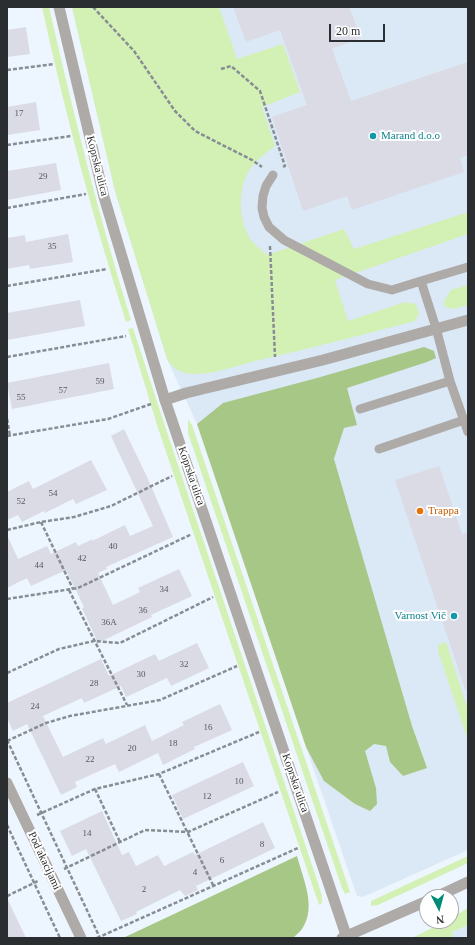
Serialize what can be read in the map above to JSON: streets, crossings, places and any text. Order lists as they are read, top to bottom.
{
  "streets": {
    "street": ["Koprska ulica", "Pod akacijami"]
  },
  "places": ["Marand d.o.o", "Trappa", "Varnost Vič"],
  "house_numbers": [
    "17",
    "29",
    "35",
    "59",
    "57",
    "55",
    "54",
    "52",
    "40",
    "42",
    "44",
    "34",
    "36",
    "36A",
    "32",
    "30",
    "28",
    "24",
    "16",
    "18",
    "20",
    "22",
    "10",
    "12",
    "14",
    "8",
    "6",
    "4",
    "2"
  ],
  "scale_bar": "20 m",
  "north": "bottom"
}
